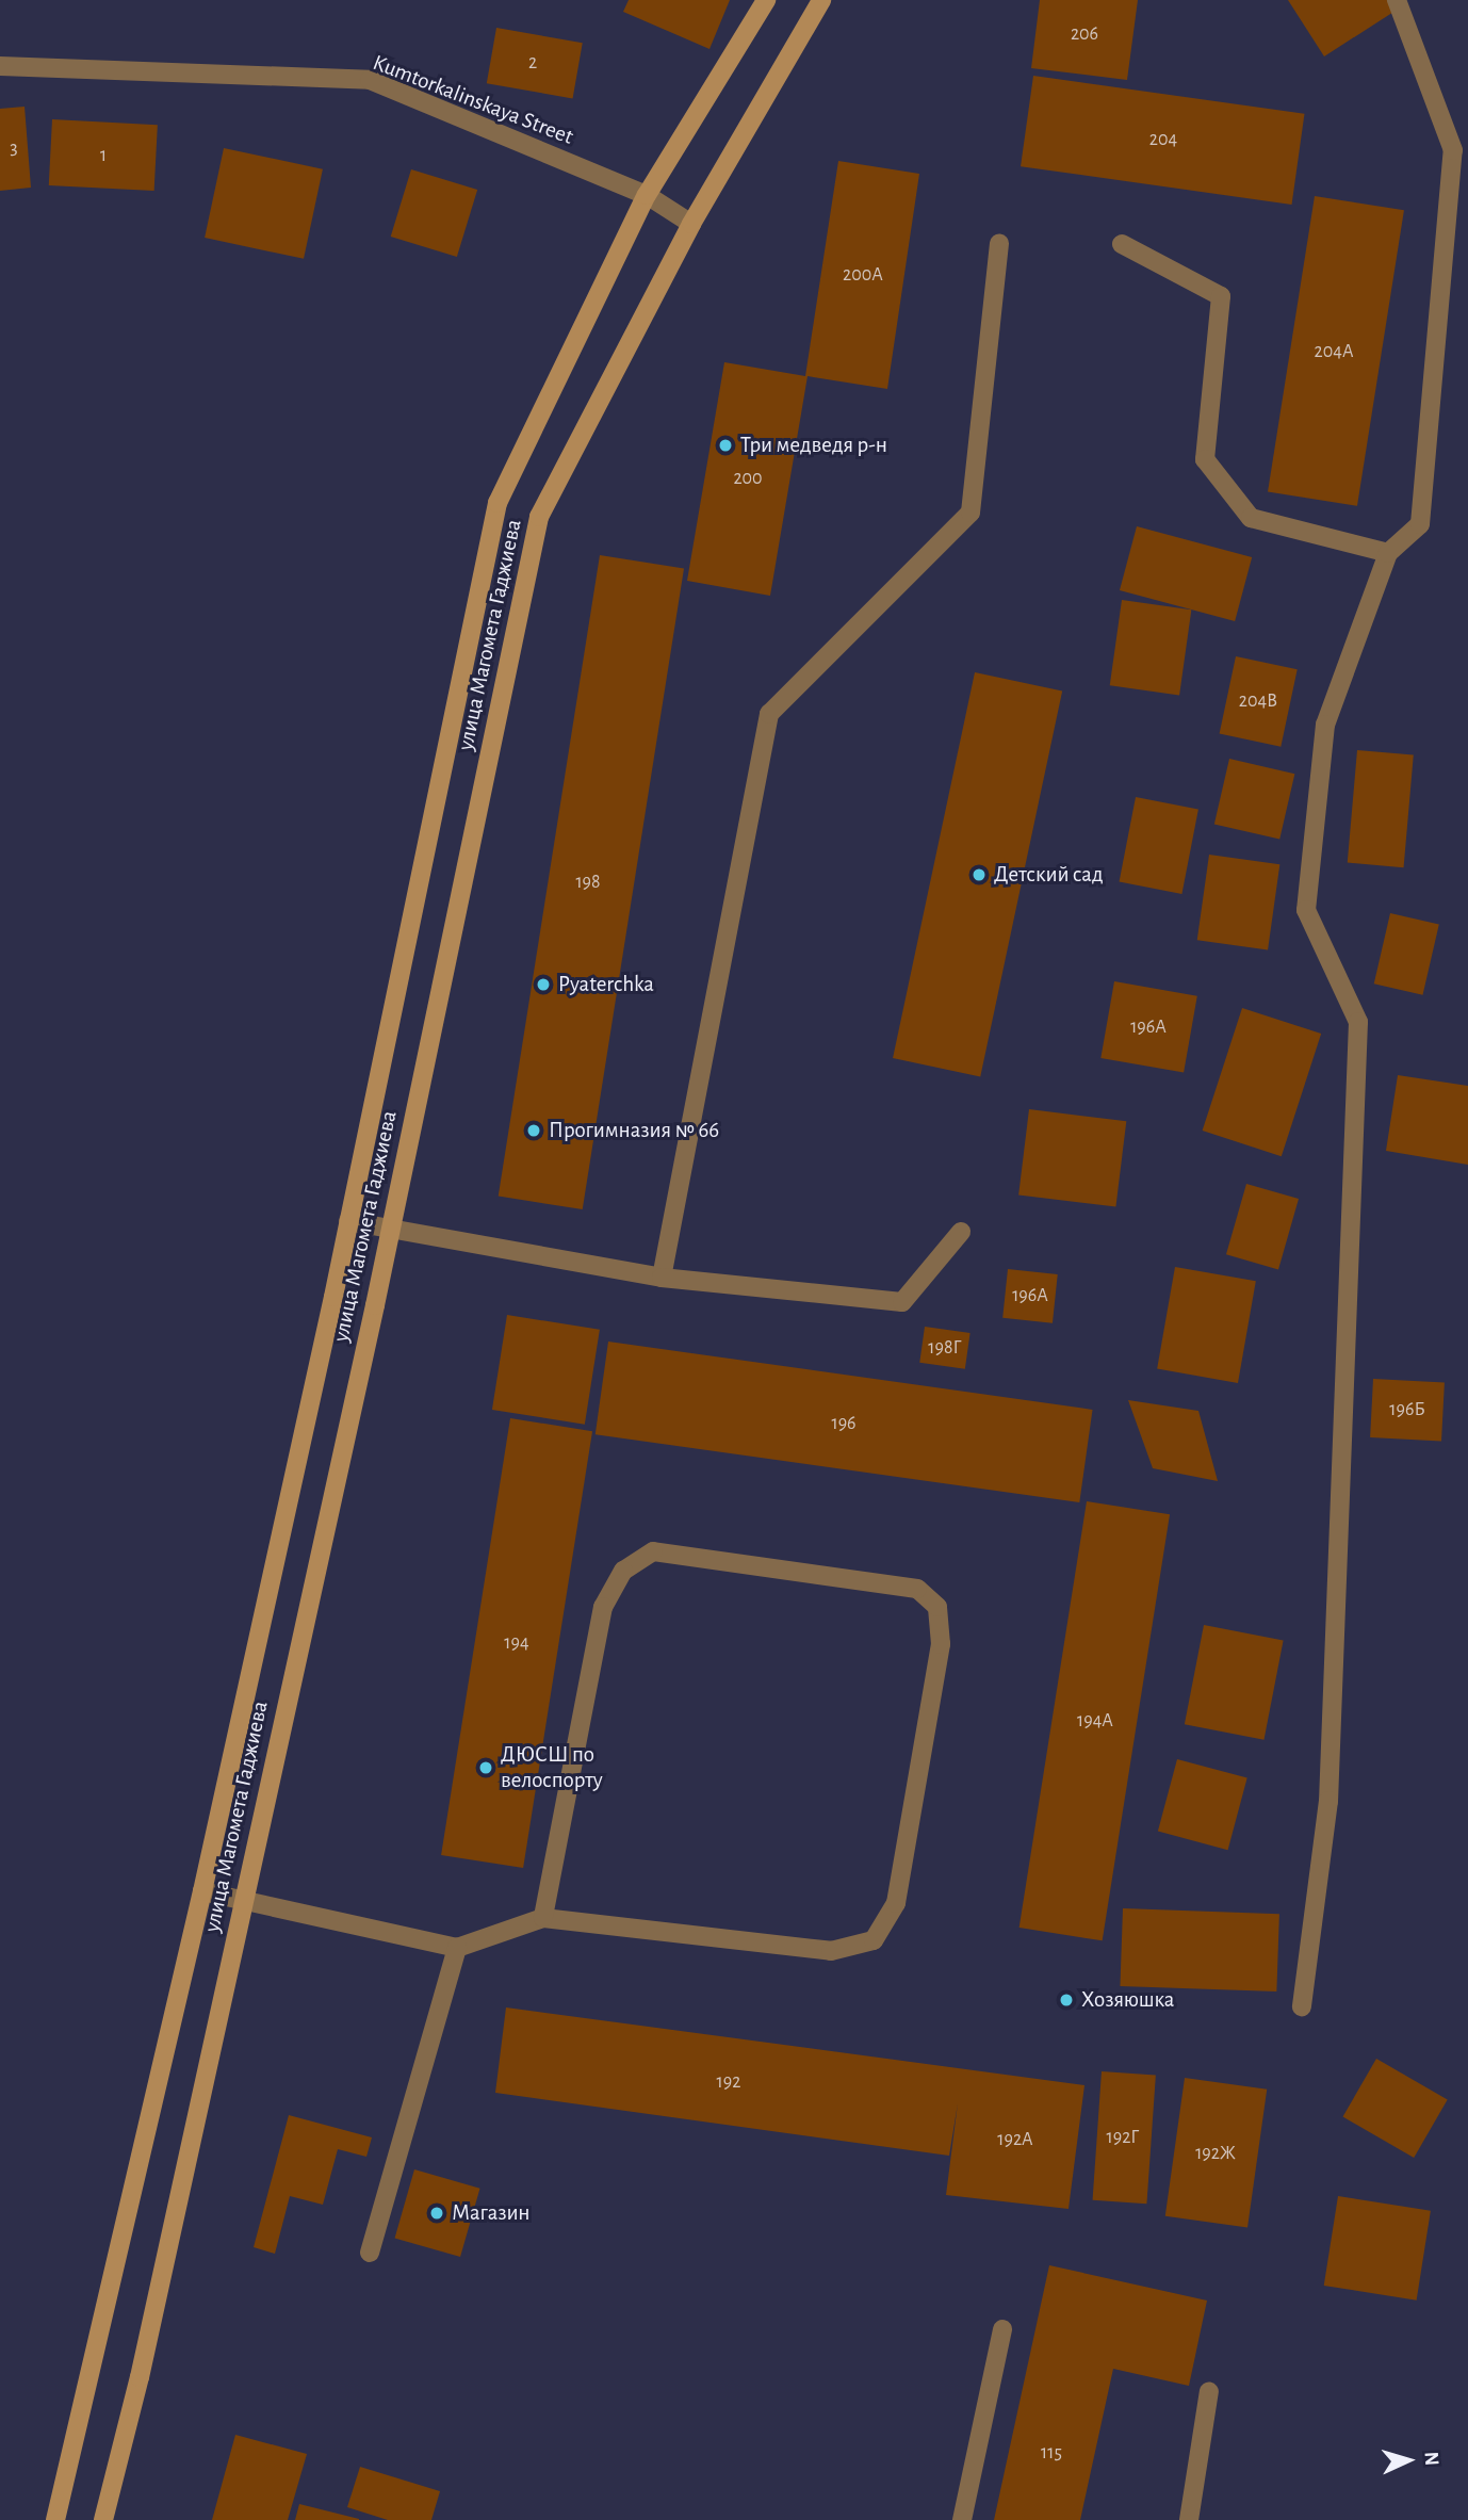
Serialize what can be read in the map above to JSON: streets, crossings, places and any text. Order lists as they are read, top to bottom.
{
  "streets": {
    "main road": ["улица Магомета Гаджиева"],
    "street": ["Kumtorkalinskaya Street"]
  },
  "crossings": [
    ["Kumtorkalinskaya Street", "улица Магомета Гаджиева"]
  ],
  "places": [
    "Три медведя р-н",
    "Детский сад",
    "Pyaterchka",
    "Прогимназия № 66",
    "ДЮСШ по велоспорту",
    "Хозяюшка",
    "Магазин"
  ],
  "house_numbers": [
    "206",
    "2",
    "204",
    "3",
    "1",
    "200А",
    "204А",
    "200",
    "204В",
    "198",
    "196А",
    "196А",
    "198Г",
    "196Б",
    "196",
    "194",
    "194А",
    "192",
    "192Г",
    "192А",
    "192Ж",
    "115"
  ],
  "north": "right"
}
